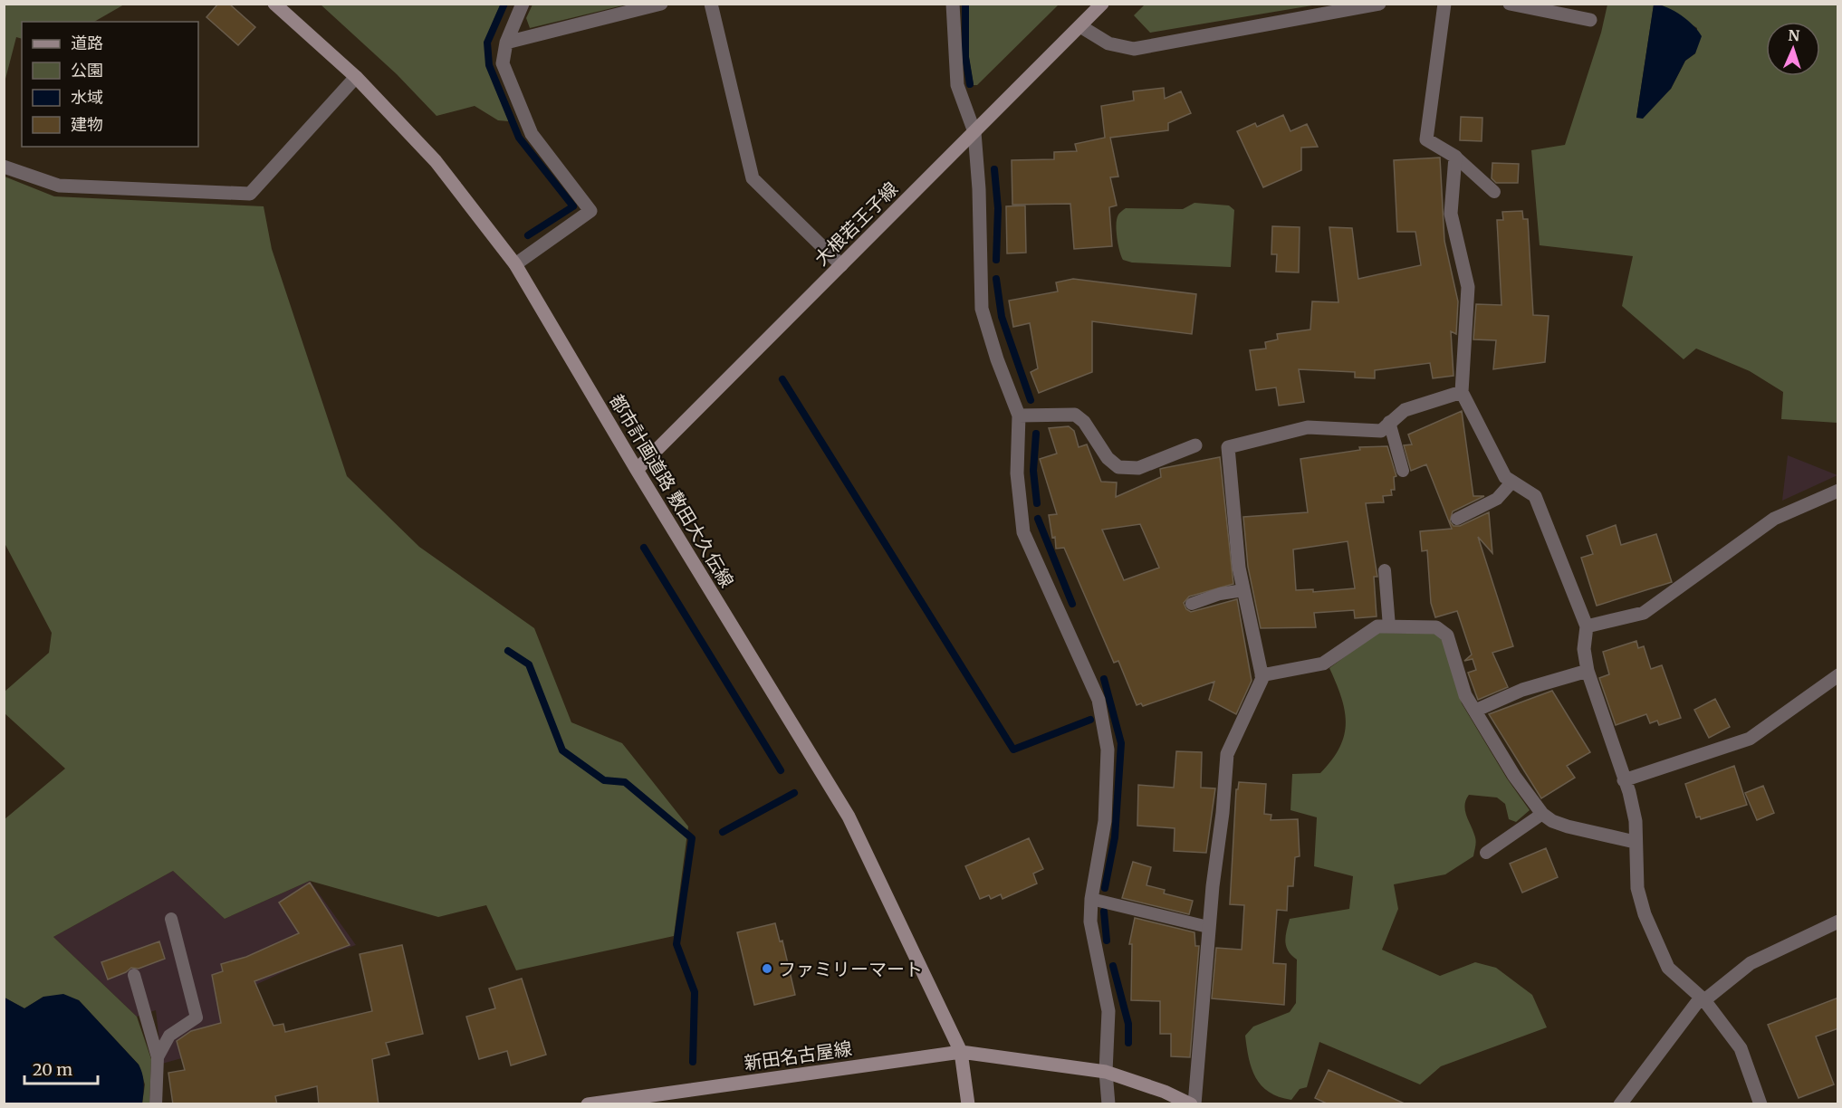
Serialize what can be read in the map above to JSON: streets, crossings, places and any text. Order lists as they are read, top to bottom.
{
  "streets": {
    "street": ["大根若王子線", "都市計画道路 敷田大久伝線", "新田名古屋線"]
  },
  "crossings": [
    ["大根若王子線", "都市計画道路 敷田大久伝線"],
    ["都市計画道路 敷田大久伝線", "新田名古屋線"]
  ],
  "places": ["ファミリーマート"],
  "legend": [
    "道路",
    "公園",
    "水域",
    "建物"
  ],
  "scale_bar": "20 m",
  "north": "top"
}
